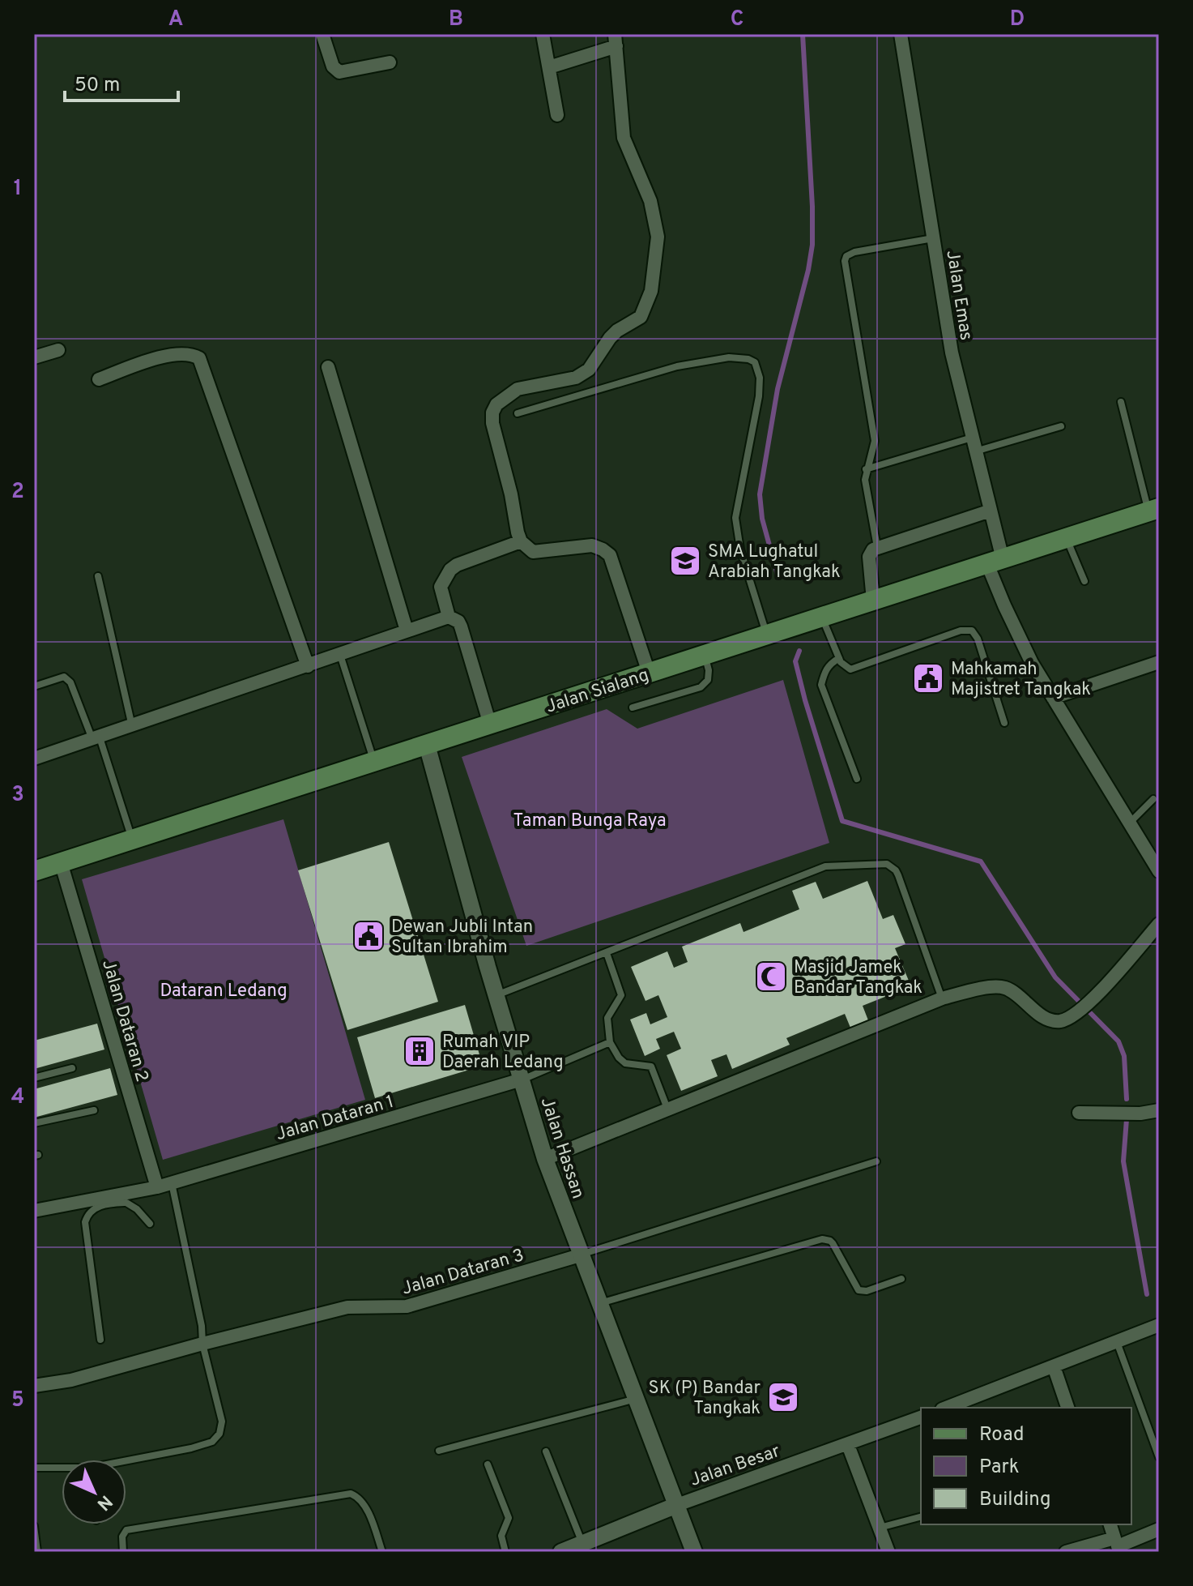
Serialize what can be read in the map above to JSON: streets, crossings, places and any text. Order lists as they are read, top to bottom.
{
  "streets": {
    "main road": ["Jalan Sialang"],
    "street": [
      "Jalan Emas",
      "Jalan Dataran 2",
      "Jalan Dataran 1",
      "Jalan Hassan",
      "Jalan Dataran 3",
      "Jalan Besar"
    ]
  },
  "crossings": [
    ["Jalan Emas", "Jalan Sialang"],
    ["Jalan Sialang", "Jalan Dataran 2"],
    ["Jalan Sialang", "Jalan Hassan"],
    ["Jalan Dataran 2", "Jalan Dataran 1"],
    ["Jalan Dataran 1", "Jalan Hassan"],
    ["Jalan Hassan", "Jalan Dataran 3"],
    ["Jalan Hassan", "Jalan Besar"]
  ],
  "parks": ["Taman Bunga Raya", "Dataran Ledang"],
  "places": {
    "school or university": ["SMA Lughatul Arabiah Tangkak", "SK (P) Bandar Tangkak"],
    "public building": ["Mahkamah Majistret Tangkak", "Dewan Jubli Intan Sultan Ibrahim"],
    "mosque": ["Masjid Jamek Bandar Tangkak"],
    "building": ["Rumah VIP Daerah Ledang"]
  },
  "legend": ["Road", "Park", "Building"],
  "scale_bar": "50 m",
  "north": "bottom right",
  "grid": {
    "columns": [
      "A",
      "B",
      "C",
      "D"
    ],
    "rows": [
      "1",
      "2",
      "3",
      "4",
      "5"
    ]
  }
}
